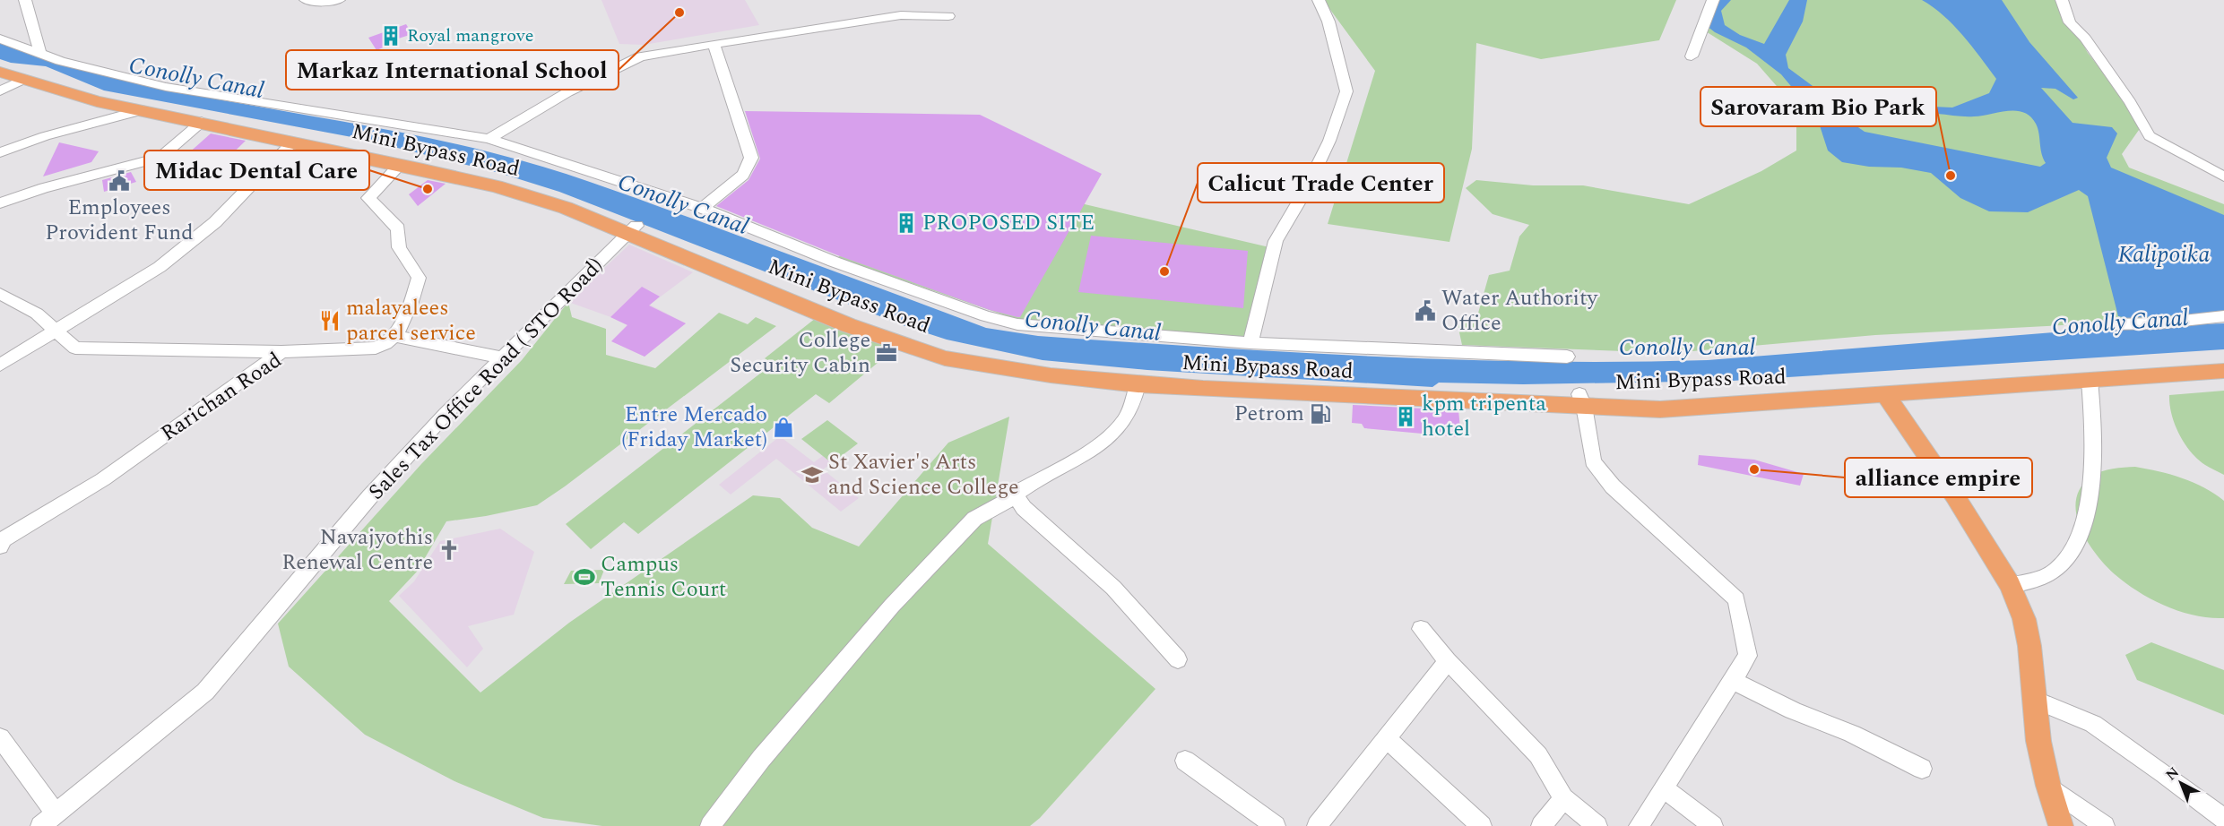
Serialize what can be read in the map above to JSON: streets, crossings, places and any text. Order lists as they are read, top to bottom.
{
  "streets": {
    "main road": ["Mini Bypass Road"],
    "street": ["Sales Tax Office Road ( STO Road)", "Rarichan Road"]
  },
  "crossings": [
    ["Mini Bypass Road", "Sales Tax Office Road ( STO Road)"]
  ],
  "water": ["Conolly Canal", "Kalipoika"],
  "places": {
    "other": [
      "Markaz International School",
      "Sarovaram Bio Park",
      "Midac Dental Care",
      "Calicut Trade Center",
      "alliance empire"
    ],
    "building": ["Royal mangrove", "PROPOSED SITE", "kpm tripenta hotel"],
    "public building": ["Employees Provident Fund", "Water Authority Office"],
    "restaurant": ["malayalees parcel service"],
    "office": ["College Security Cabin"],
    "fuel station": ["Petrom"],
    "shop": ["Entre Mercado (Friday Market)"],
    "school or university": ["St Xavier's Arts and Science College"],
    "church": ["Navajyothis Renewal Centre"],
    "sports": ["Campus Tennis Court"]
  },
  "north": "top left"
}
